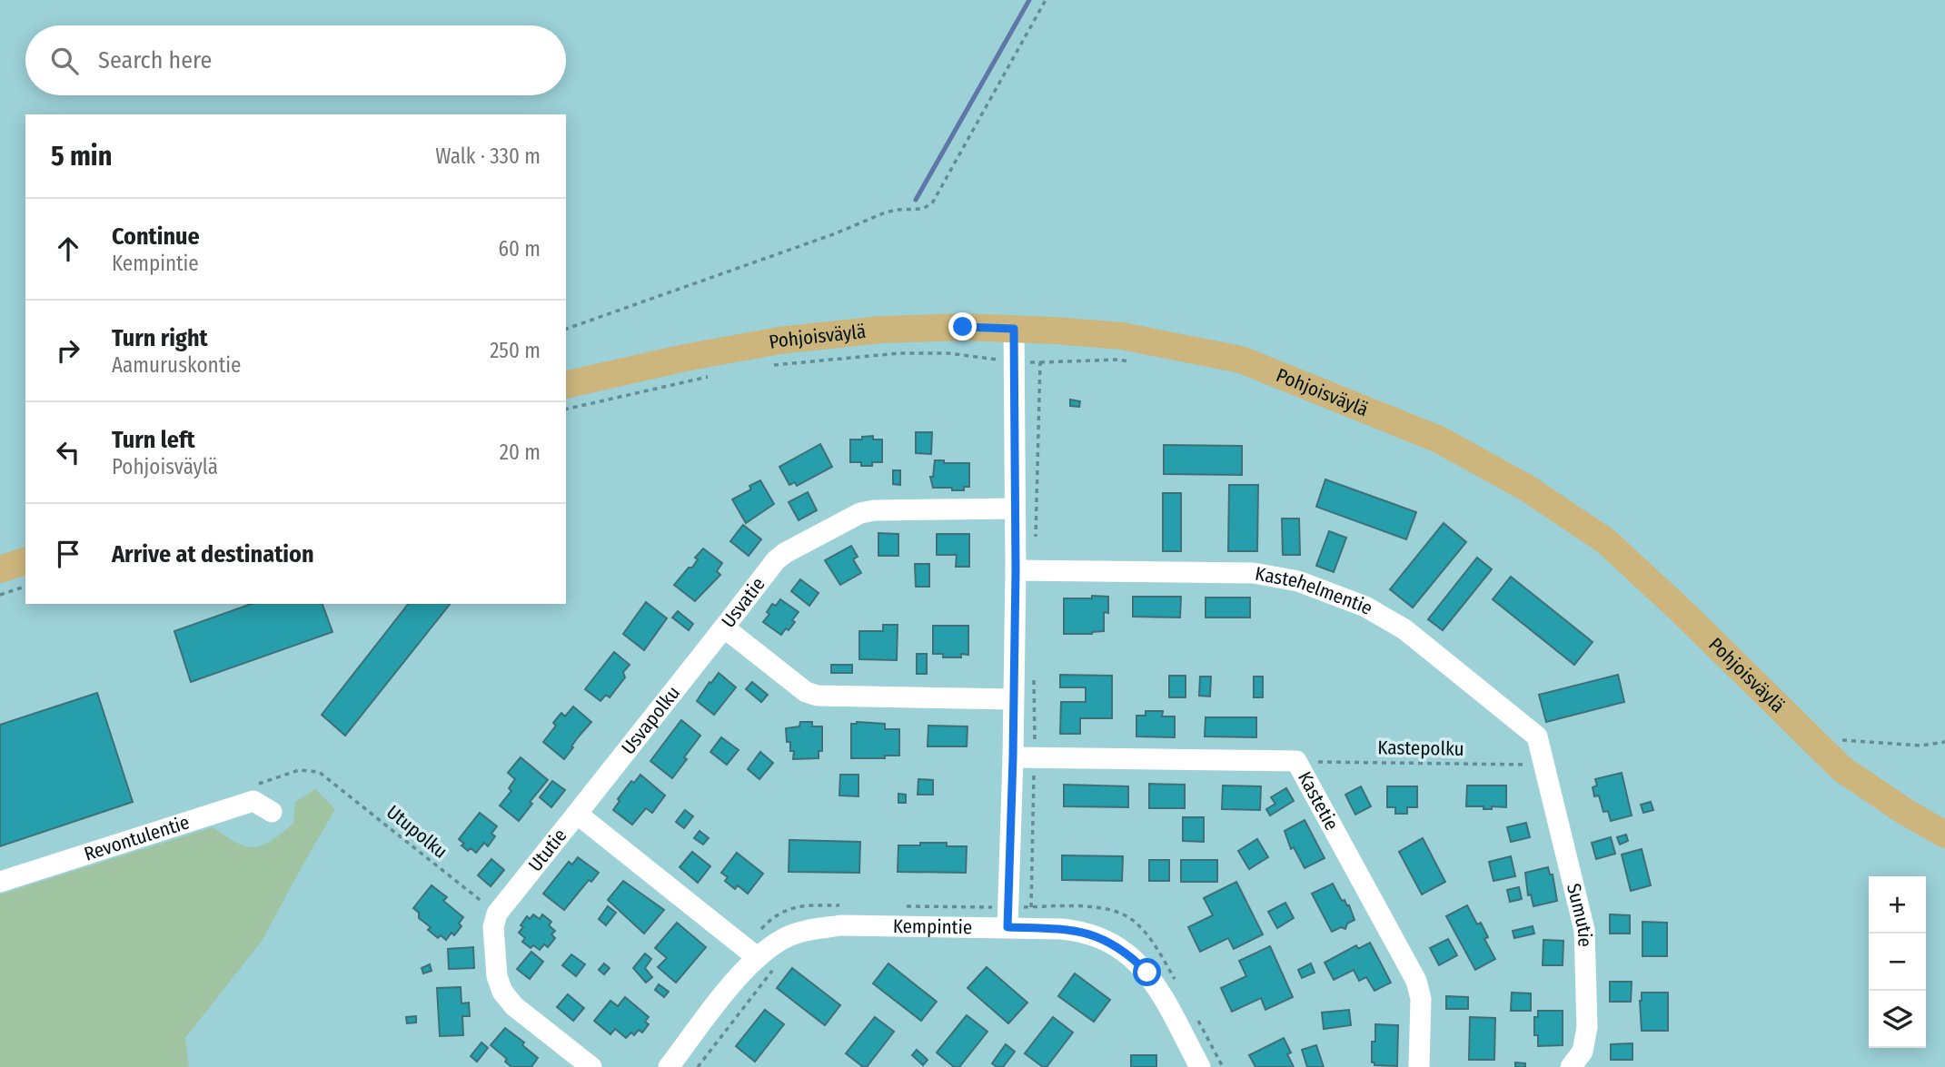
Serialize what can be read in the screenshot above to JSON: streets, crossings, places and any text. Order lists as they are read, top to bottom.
{
  "streets": {
    "main road": ["Pohjoisväylä"],
    "street": [
      "Kastehelmentie",
      "Usvatie",
      "Usvapolku",
      "Kastetie",
      "Revontulentie",
      "Ututie",
      "Sumutie",
      "Kempintie"
    ],
    "path": ["Kastepolku", "Utupolku"]
  },
  "crossings": [
    ["Kastehelmentie", "Kastepolku"],
    ["Kastehelmentie", "Sumutie"],
    ["Usvatie", "Usvapolku"],
    ["Usvapolku", "Ututie"],
    ["Kastepolku", "Kastetie"],
    ["Kastepolku", "Sumutie"],
    ["Utupolku", "Ututie"],
    ["Ututie", "Kempintie"]
  ],
  "page": {
    "search": "Search here",
    "heading": ["5 min", "Walk · 330 m"],
    "list": [
      ["Continue", "Kempintie", "60 m"],
      ["Turn right", "Aamuruskontie", "250 m"],
      ["Turn left", "Pohjoisväylä", "20 m"],
      "Arrive at destination"
    ],
    "map_buttons": ["+", "−"]
  }
}
